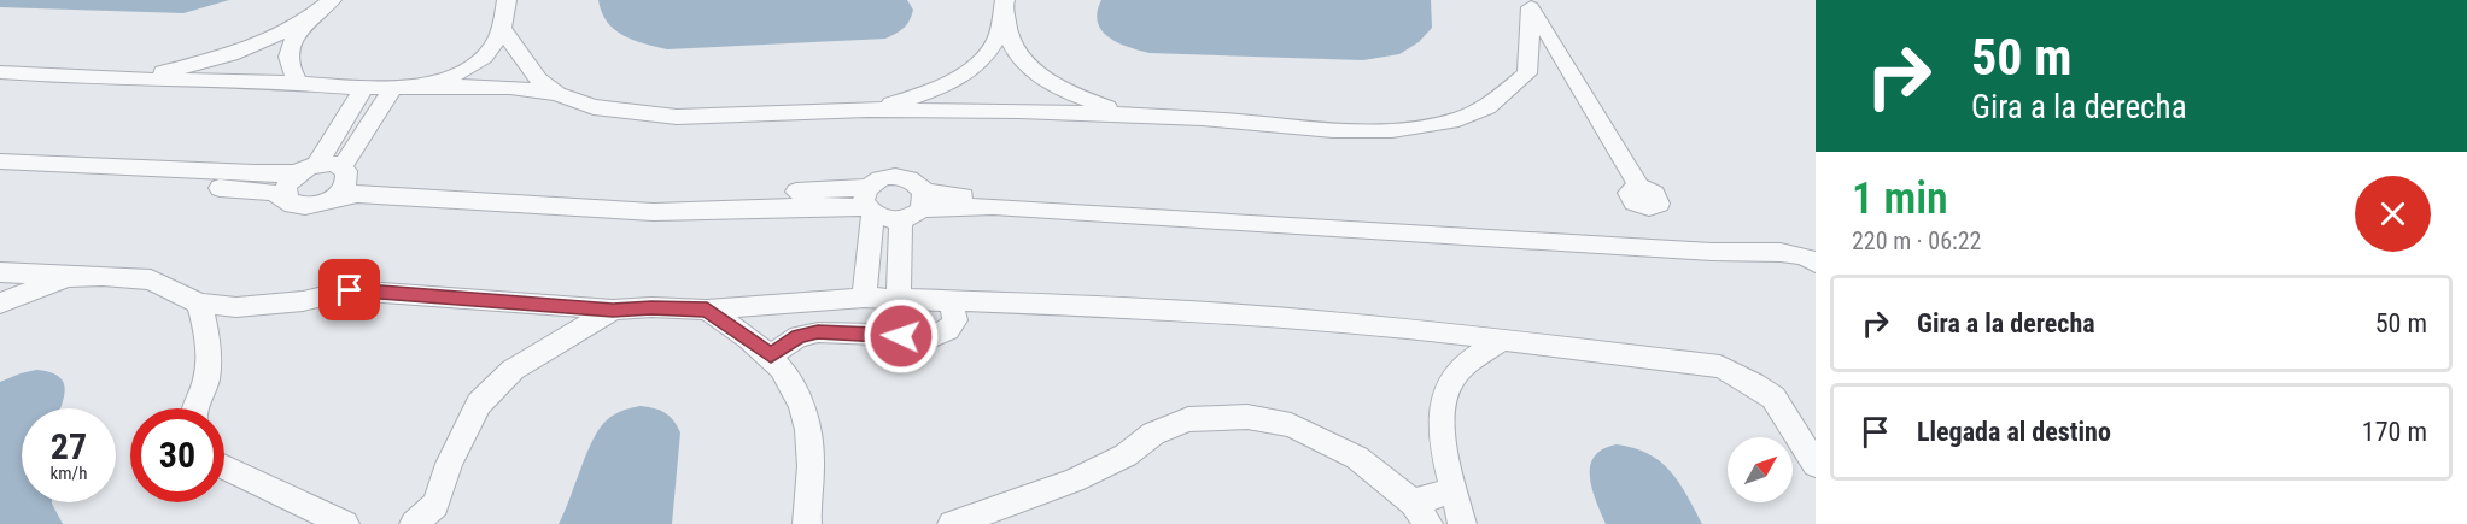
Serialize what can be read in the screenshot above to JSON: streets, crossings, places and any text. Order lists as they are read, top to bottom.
{
  "north": "top right",
  "page": {
    "turn": ["50 m", "Gira a la derecha"],
    "heading": ["1 min", "220 m · 06:22"],
    "list": [
      {
        "name": "Gira a la derecha",
        "value": "50 m"
      },
      {
        "name": "Llegada al destino",
        "value": "170 m"
      }
    ],
    "speed": "27 km/h",
    "limit": "30"
  }
}
